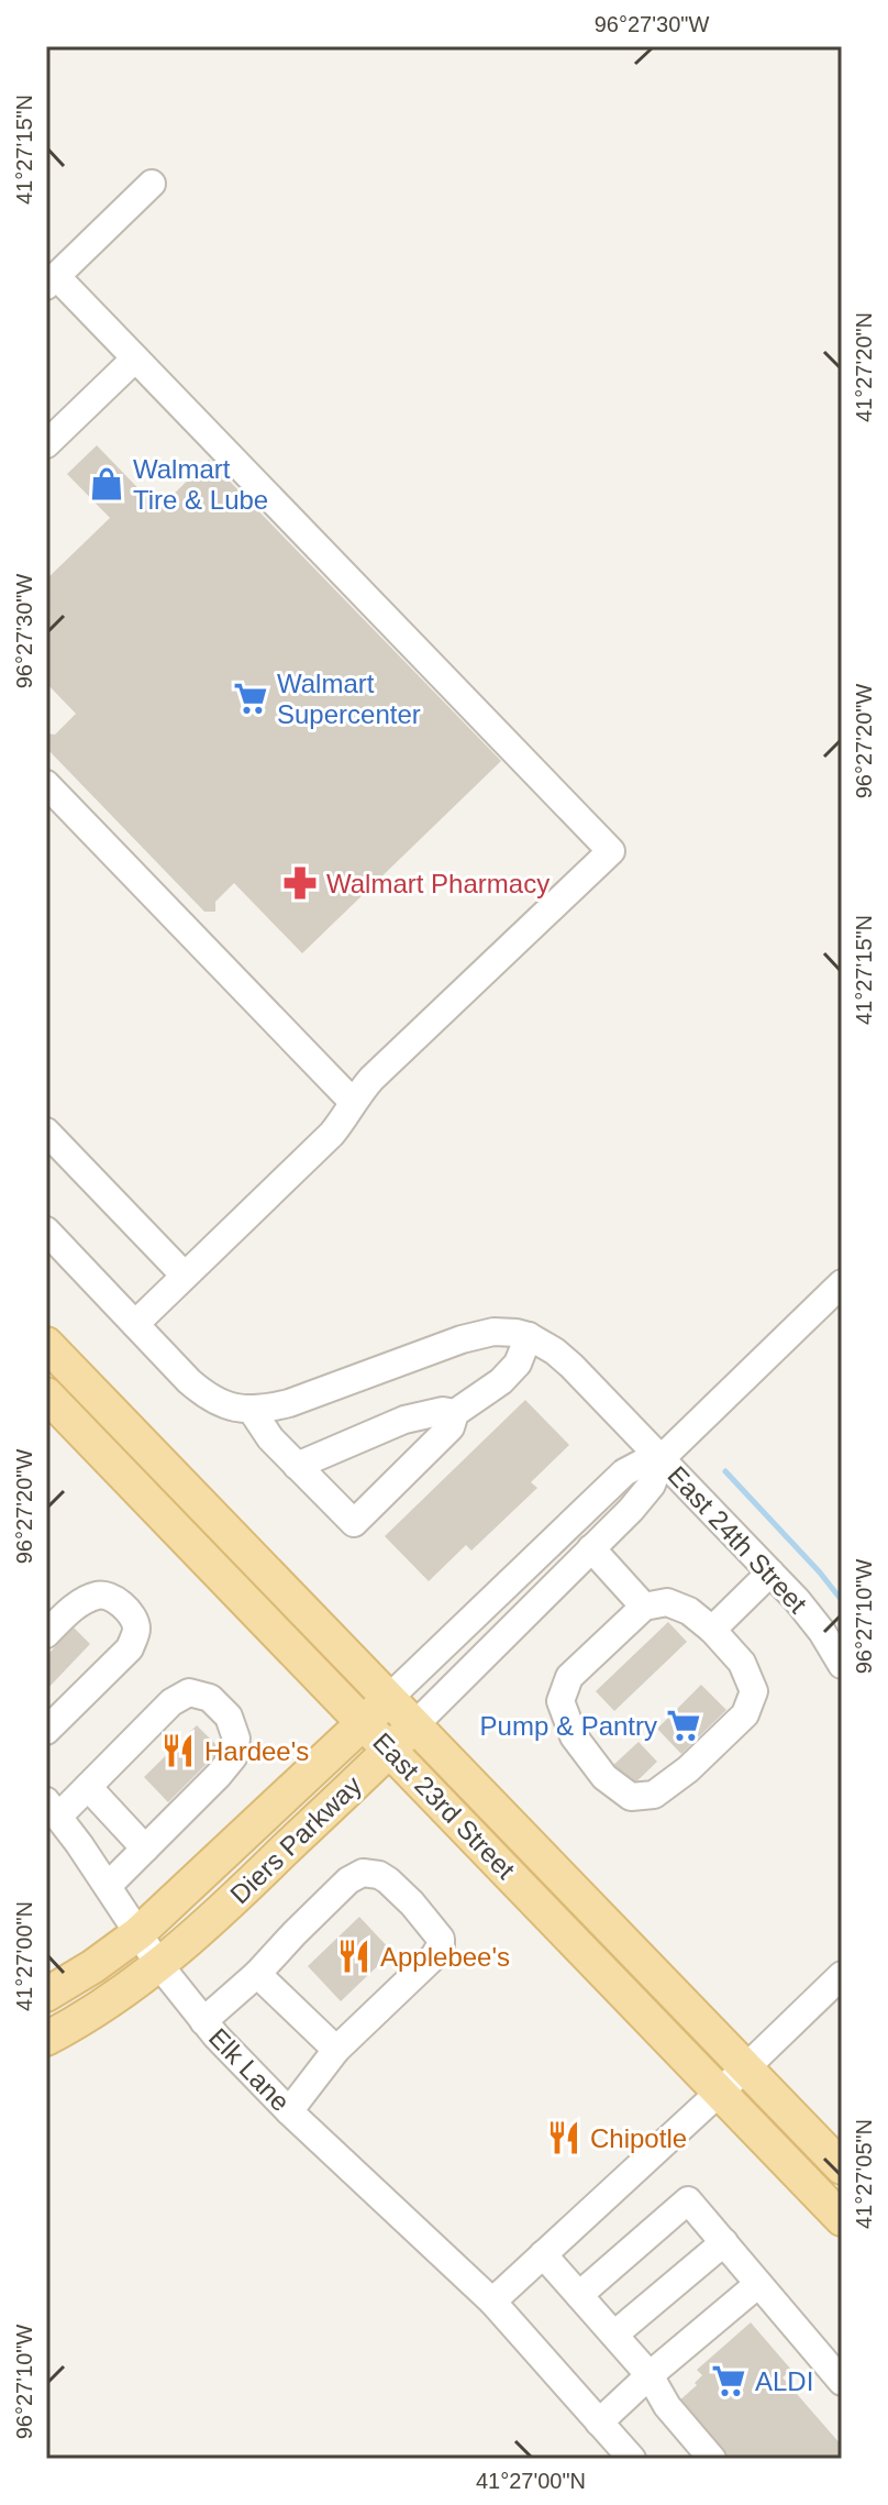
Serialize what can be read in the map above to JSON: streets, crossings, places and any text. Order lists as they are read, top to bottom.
{
  "streets": {
    "main road": ["East 23rd Street", "Diers Parkway"],
    "street": ["East 24th Street", "Elk Lane"]
  },
  "crossings": [
    ["East 24th Street", "Diers Parkway"],
    ["East 23rd Street", "Diers Parkway"],
    ["Diers Parkway", "Elk Lane"]
  ],
  "places": {
    "shop": ["Walmart Tire & Lube"],
    "supermarket": ["Walmart Supercenter", "Pump & Pantry", "ALDI"],
    "pharmacy": ["Walmart Pharmacy"],
    "restaurant": ["Hardee's", "Applebee's", "Chipotle"]
  },
  "coordinates": [
    "96°27'30\"W",
    "41°27'15\"N",
    "41°27'20\"N",
    "96°27'20\"W",
    "96°27'10\"W",
    "41°27'00\"N",
    "41°27'05\"N"
  ]
}
